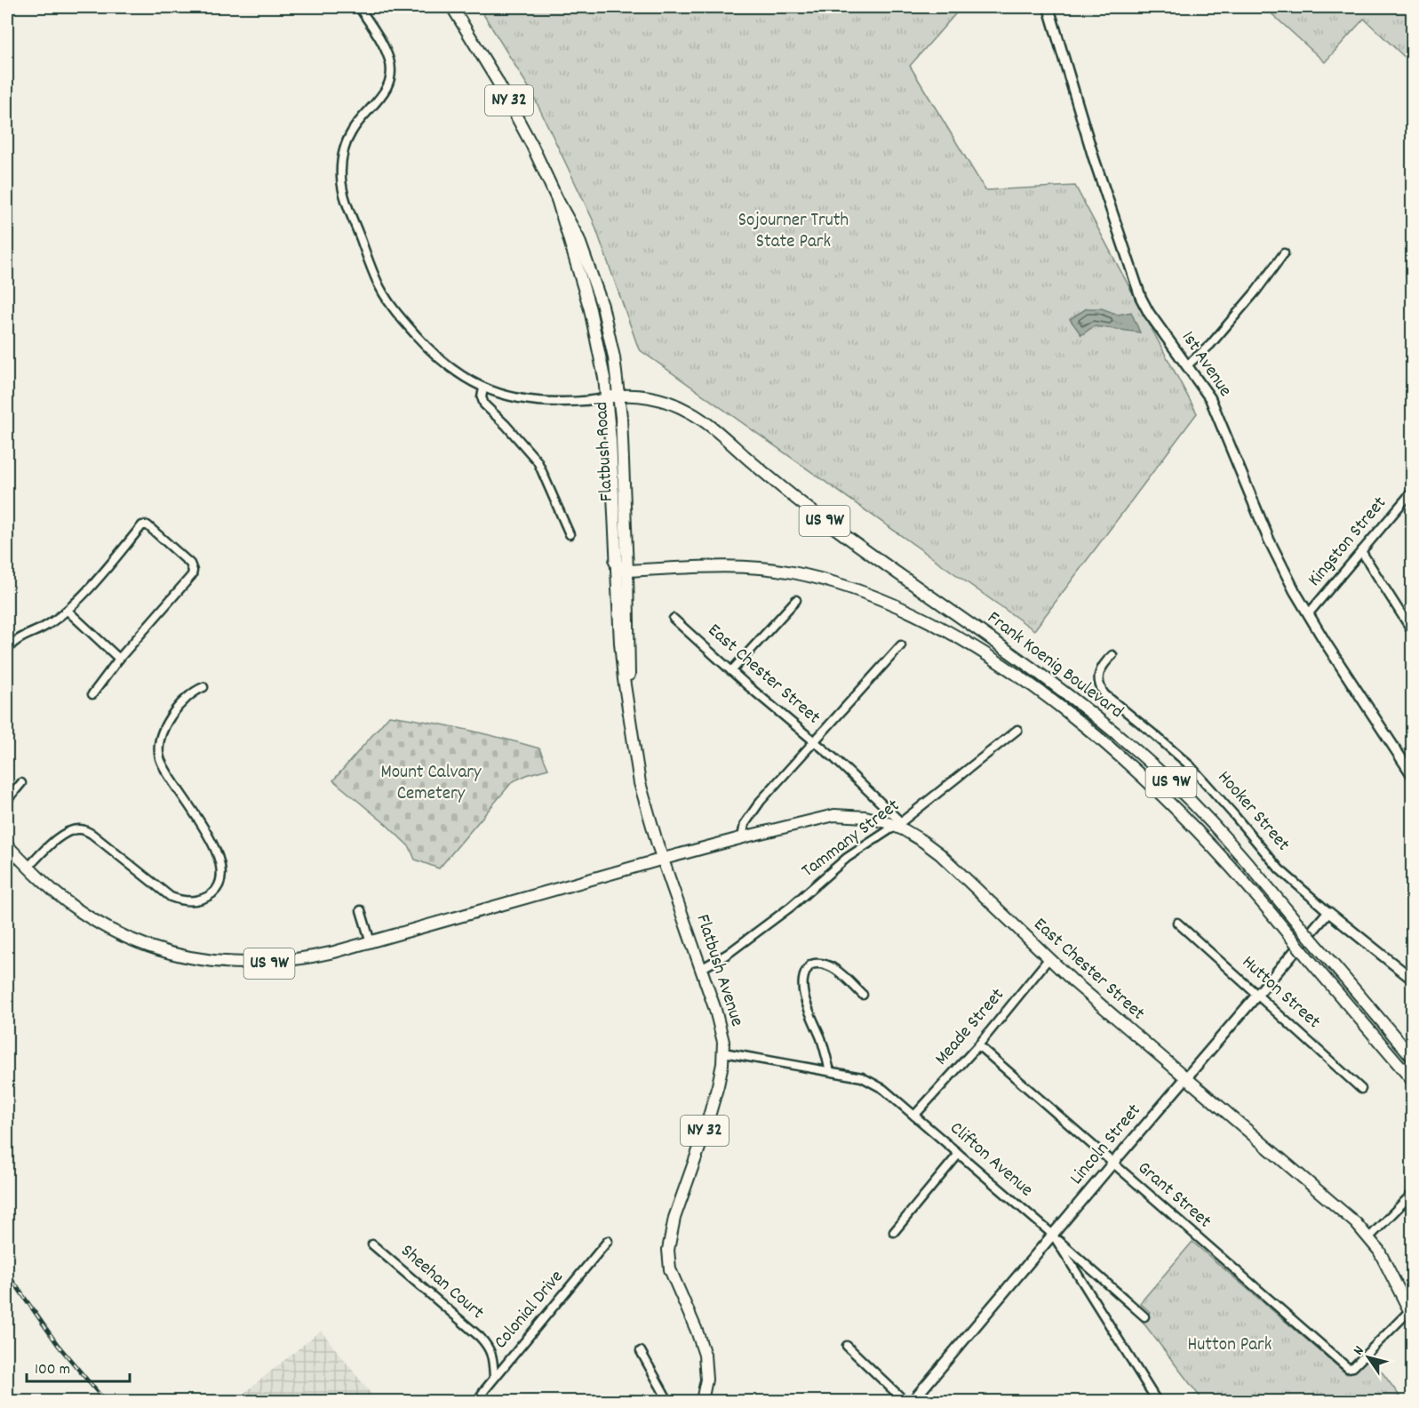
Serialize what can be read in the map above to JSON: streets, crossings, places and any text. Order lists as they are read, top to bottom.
{
  "streets": {
    "main road": [
      "NY 32",
      "Flatbush Road",
      "US 9W",
      "Frank Koenig Boulevard",
      "East Chester Street",
      "Flatbush Avenue"
    ],
    "street": [
      "1st Avenue",
      "Kingston Street",
      "Hooker Street",
      "Tammany Street",
      "Hutton Street",
      "Meade Street",
      "Lincoln Street",
      "Clifton Avenue",
      "Grant Street",
      "Sheehan Court",
      "Colonial Drive"
    ]
  },
  "crossings": [
    ["1st Avenue", "Kingston Street"],
    ["Flatbush Road", "Frank Koenig Boulevard"],
    ["Flatbush Road", "Flatbush Avenue"],
    ["US 9W", "East Chester Street"],
    ["US 9W", "Flatbush Avenue"],
    ["East Chester Street", "Tammany Street"],
    ["East Chester Street", "Flatbush Avenue"],
    ["East Chester Street", "Meade Street"],
    ["East Chester Street", "Lincoln Street"],
    ["East Chester Street", "Grant Street"],
    ["Hooker Street", "Lincoln Street"],
    ["Tammany Street", "Flatbush Avenue"],
    ["Flatbush Avenue", "Clifton Avenue"],
    ["Hutton Street", "Lincoln Street"],
    ["Meade Street", "Clifton Avenue"],
    ["Meade Street", "Grant Street"],
    ["Lincoln Street", "Clifton Avenue"],
    ["Lincoln Street", "Grant Street"],
    ["Sheehan Court", "Colonial Drive"]
  ],
  "parks": ["Sojourner Truth State Park", "Mount Calvary Cemetery", "Hutton Park"],
  "scale_bar": "100 m",
  "north": "top left"
}
